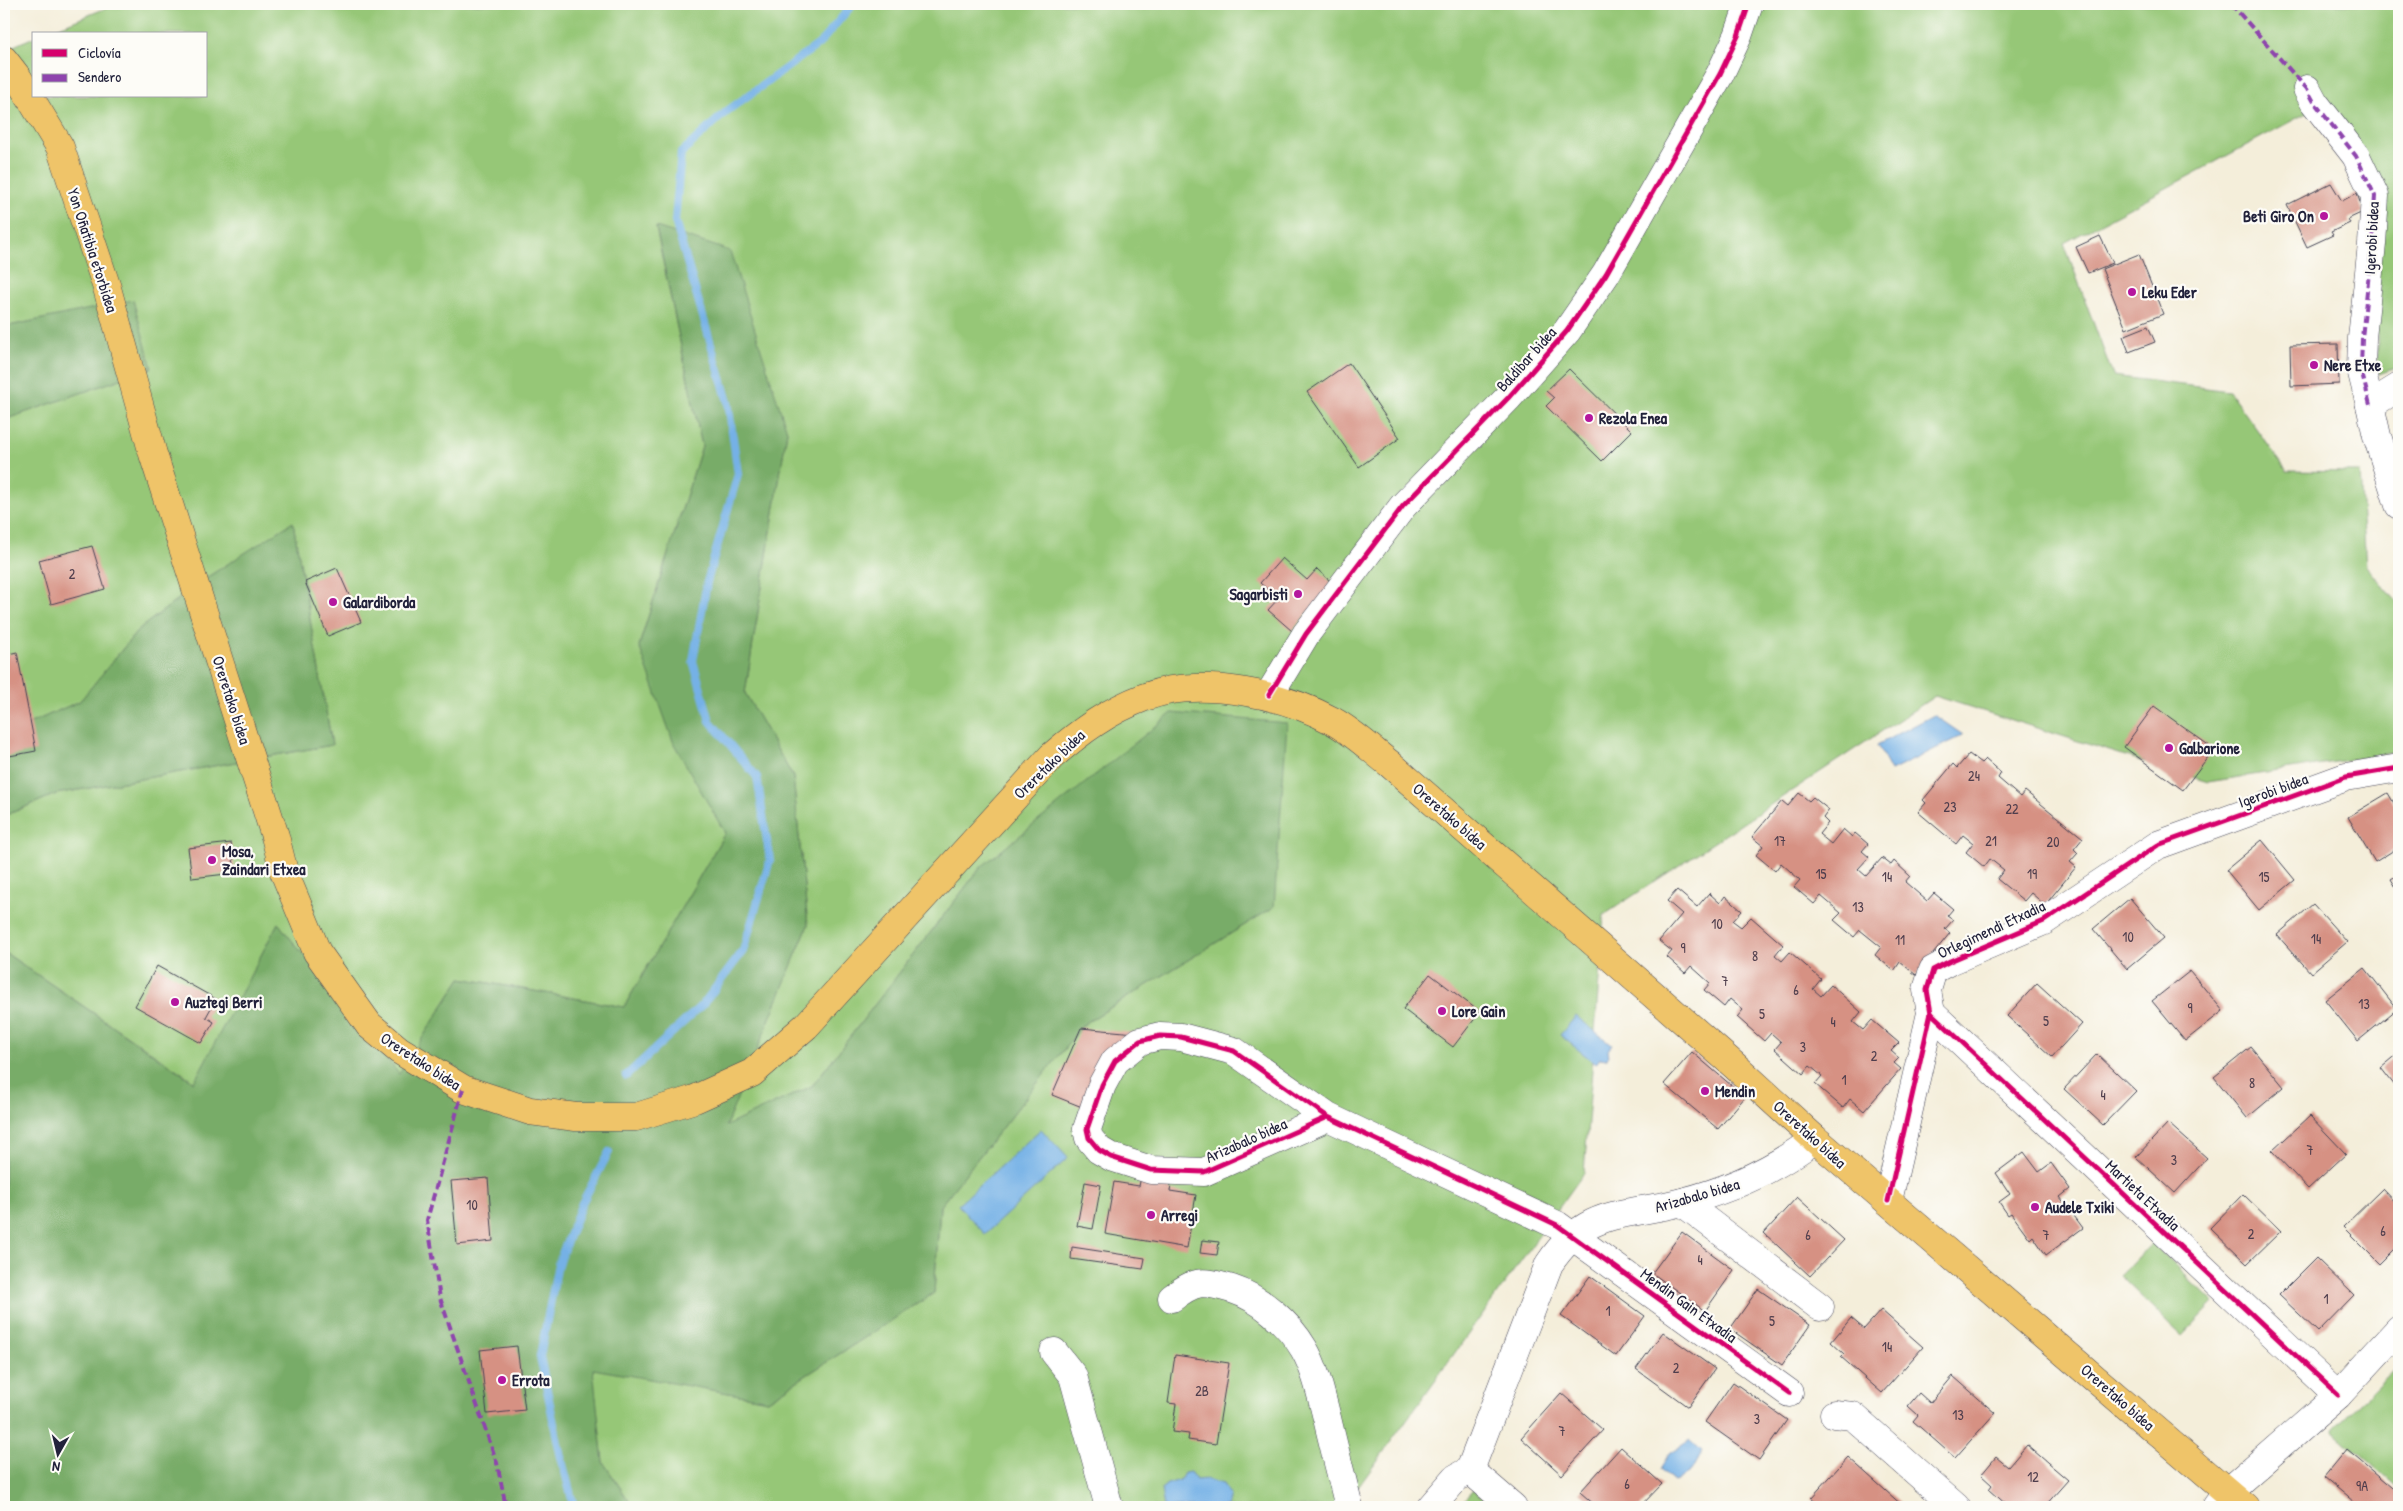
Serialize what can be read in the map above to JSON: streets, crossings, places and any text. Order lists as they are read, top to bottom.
{
  "streets": {
    "main road": ["Yon Oñatibia etorbidea", "Oreretako bidea"],
    "street": [
      "Igerobi bidea",
      "Baldibar bidea",
      "Orlegimendi Etxadia",
      "Arizabalo bidea",
      "Martieta Etxadia",
      "Mendin Gain Etxadia"
    ]
  },
  "crossings": [
    ["Igerobi bidea", "Orlegimendi Etxadia"],
    ["Yon Oñatibia etorbidea", "Oreretako bidea"],
    ["Baldibar bidea", "Oreretako bidea"],
    ["Oreretako bidea", "Orlegimendi Etxadia"],
    ["Oreretako bidea", "Arizabalo bidea"],
    ["Orlegimendi Etxadia", "Martieta Etxadia"],
    ["Arizabalo bidea", "Mendin Gain Etxadia"]
  ],
  "places": [
    "Beti Giro On",
    "Leku Eder",
    "Nere Etxe",
    "Rezola Enea",
    "Sagarbisti",
    "Galardiborda",
    "Galbarione",
    "Mosa, Zaindari Etxea",
    "Auztegi Berri",
    "Lore Gain",
    "Mendin",
    "Audele Txiki",
    "Arregi",
    "Errota"
  ],
  "house_numbers": [
    "2",
    "24",
    "23",
    "22",
    "17",
    "21",
    "20",
    "15",
    "19",
    "14",
    "15",
    "13",
    "10",
    "10",
    "14",
    "11",
    "9",
    "8",
    "7",
    "6",
    "13",
    "9",
    "5",
    "5",
    "4",
    "3",
    "2",
    "1",
    "8",
    "4",
    "7",
    "3",
    "10",
    "6",
    "2",
    "6",
    "7",
    "4",
    "1",
    "1",
    "5",
    "14",
    "2",
    "2B",
    "13",
    "3",
    "7",
    "12",
    "6",
    "9A"
  ],
  "legend": ["Ciclovía", "Sendero"],
  "north": "bottom"
}
